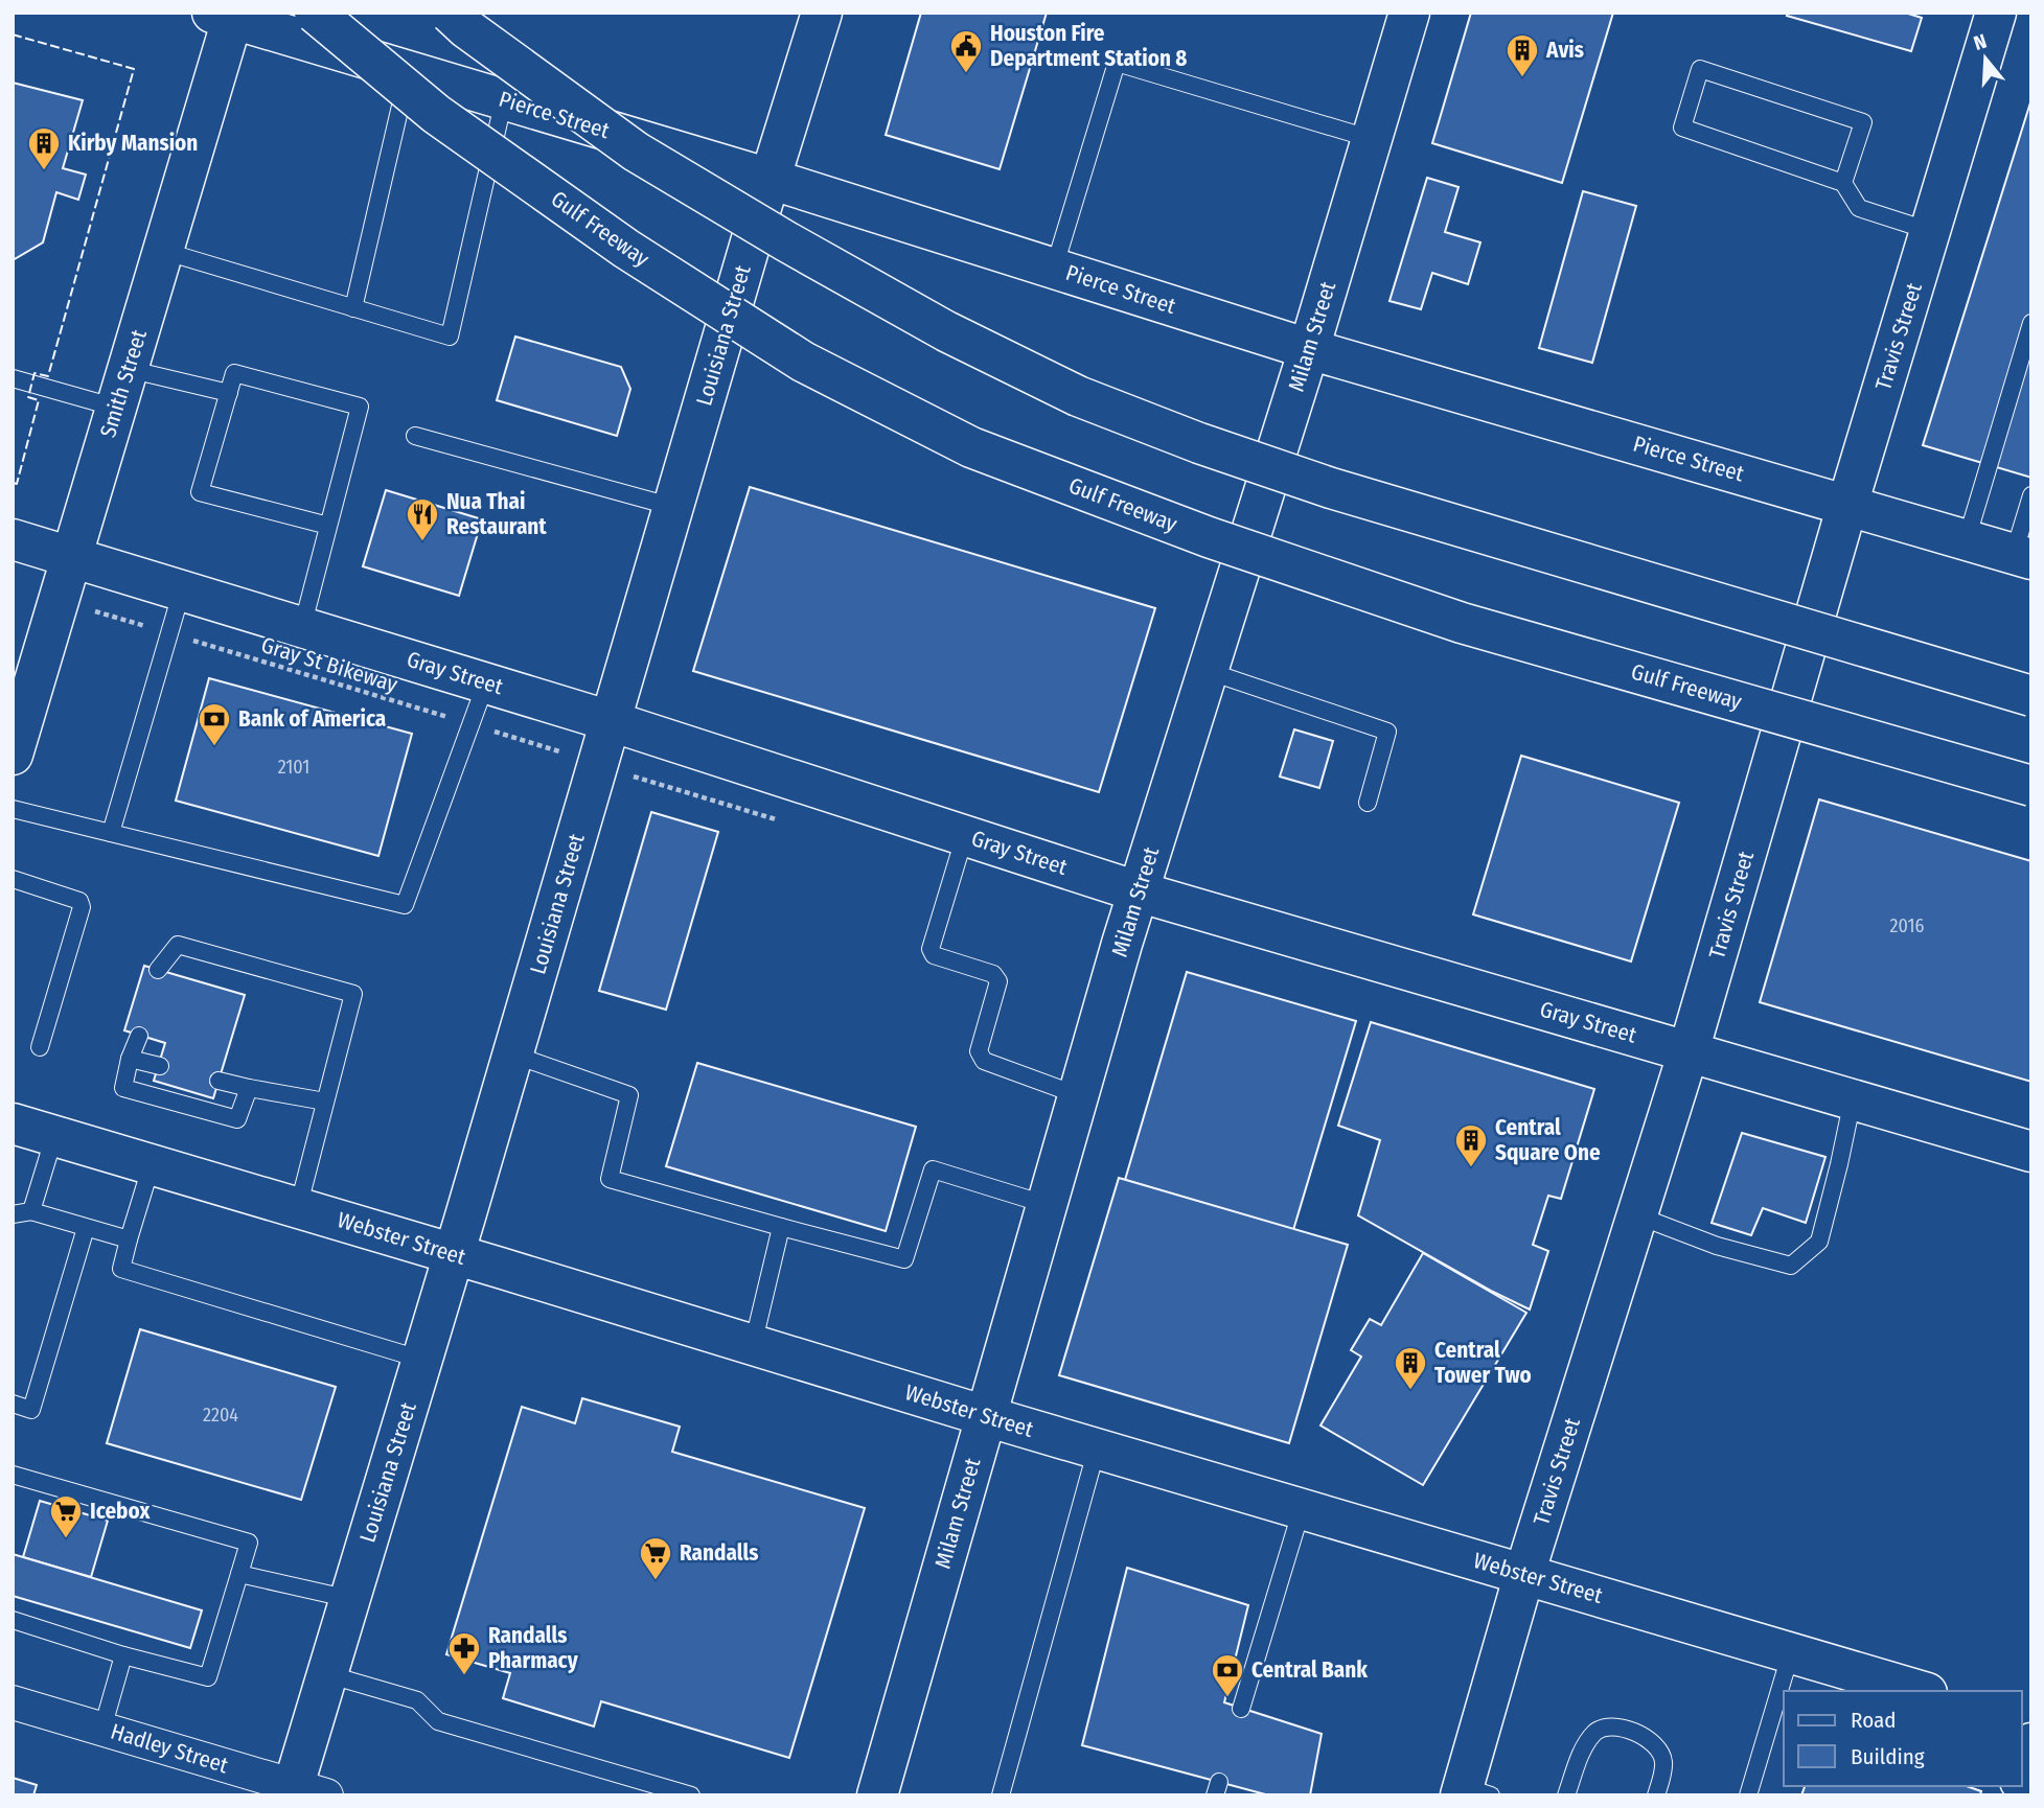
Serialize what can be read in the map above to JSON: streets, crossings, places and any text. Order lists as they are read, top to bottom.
{
  "streets": {
    "main road": [
      "Pierce Street",
      "Gulf Freeway",
      "Louisiana Street",
      "Milam Street",
      "Travis Street",
      "Smith Street",
      "Gray Street",
      "Webster Street"
    ],
    "street": ["Hadley Street"],
    "path": ["Gray St Bikeway"]
  },
  "crossings": [
    ["Pierce Street", "Louisiana Street"],
    ["Pierce Street", "Milam Street"],
    ["Pierce Street", "Travis Street"],
    ["Pierce Street", "Smith Street"],
    ["Louisiana Street", "Gray Street"],
    ["Louisiana Street", "Webster Street"],
    ["Louisiana Street", "Hadley Street"],
    ["Milam Street", "Gray Street"],
    ["Milam Street", "Webster Street"],
    ["Travis Street", "Gray Street"],
    ["Travis Street", "Webster Street"],
    ["Smith Street", "Gray Street"]
  ],
  "places": {
    "public building": ["Houston Fire Department Station 8"],
    "building": [
      "Avis",
      "Kirby Mansion",
      "Central Square One",
      "Central Tower Two"
    ],
    "restaurant": ["Nua Thai Restaurant"],
    "bank": ["Bank of America", "Central Bank"],
    "supermarket": ["Icebox", "Randalls"],
    "pharmacy": ["Randalls Pharmacy"]
  },
  "house_numbers": ["2101", "2016", "2204"],
  "legend": ["Road", "Building"],
  "north": "top"
}
